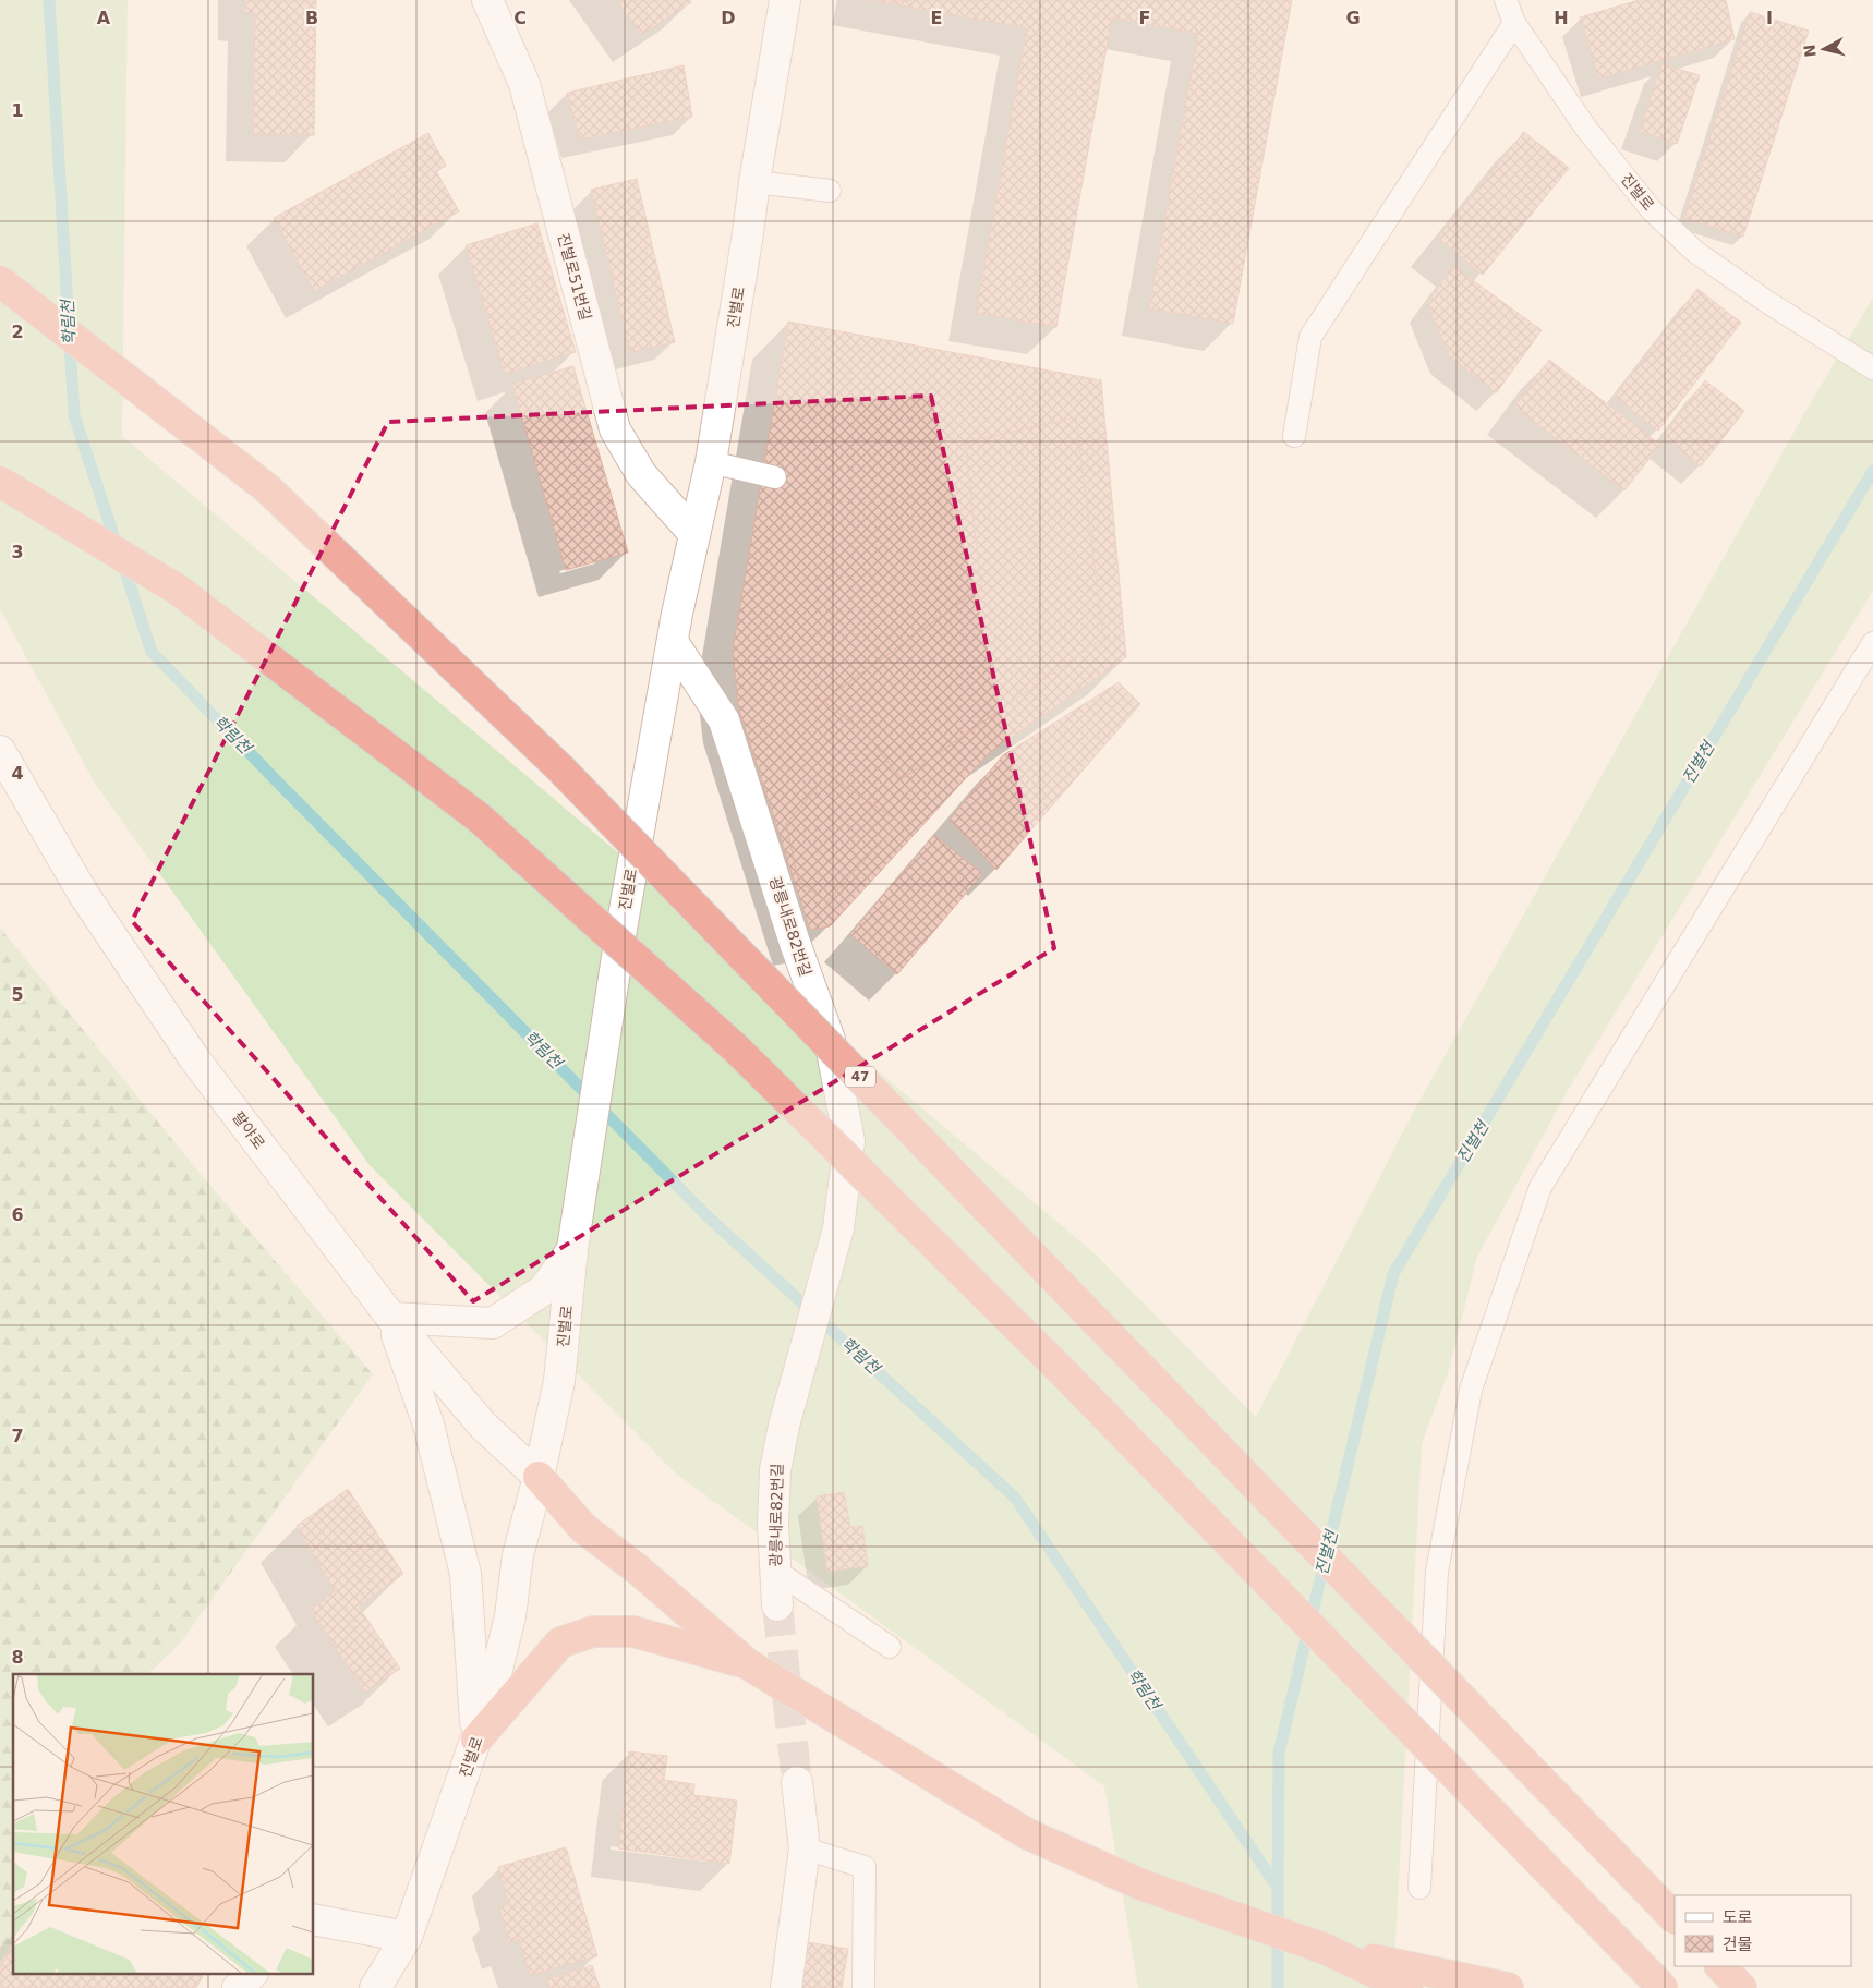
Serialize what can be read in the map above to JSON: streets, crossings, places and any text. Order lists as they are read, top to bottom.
{
  "streets": {
    "highway": ["47"],
    "street": [
      "진벌로",
      "진벌로51번길",
      "광릉내로82번길",
      "팔야로"
    ]
  },
  "crossings": [
    ["진벌로", "진벌로51번길"],
    ["진벌로", "광릉내로82번길"],
    ["진벌로", "팔야로"]
  ],
  "water": ["학림천", "진벌천"],
  "legend": ["도로", "건물"],
  "north": "left",
  "grid": {
    "columns": [
      "A",
      "B",
      "C",
      "D",
      "E",
      "F",
      "G",
      "H",
      "I"
    ],
    "rows": [
      "1",
      "2",
      "3",
      "4",
      "5",
      "6",
      "7",
      "8"
    ]
  }
}
